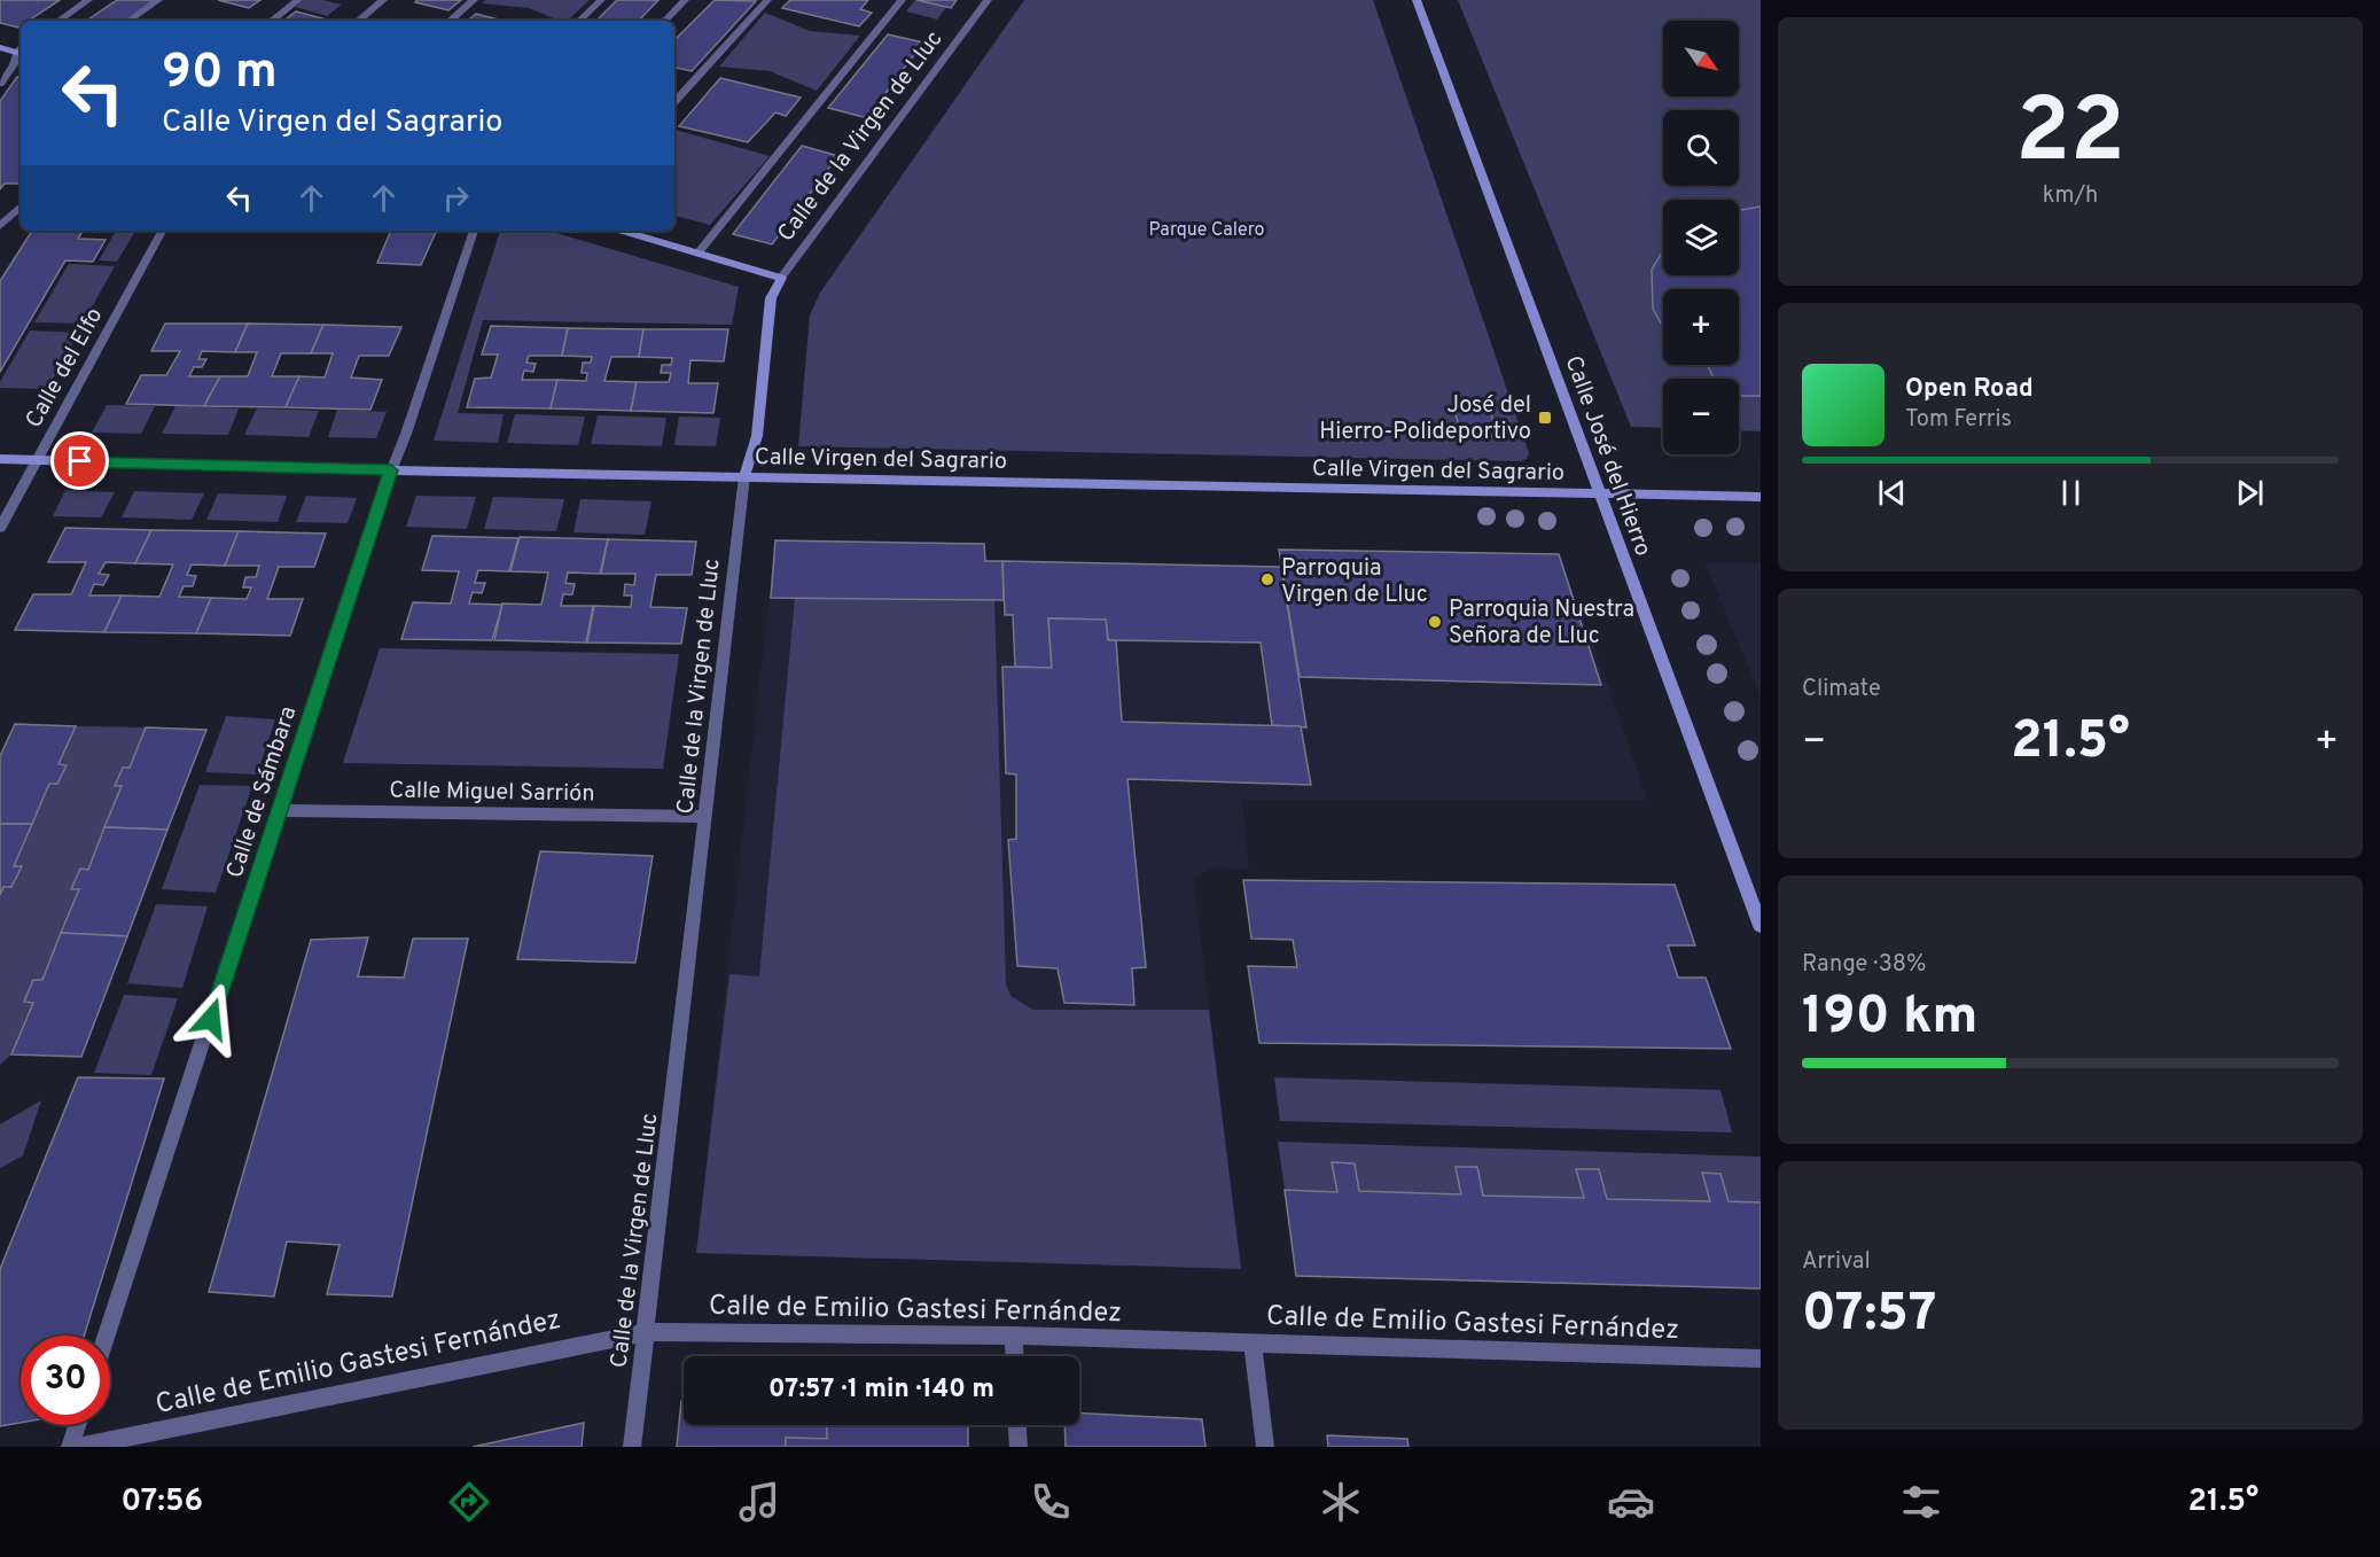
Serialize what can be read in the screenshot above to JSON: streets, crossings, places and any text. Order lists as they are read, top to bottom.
{
  "streets": {
    "street": [
      "Calle de la Virgen de Lluc",
      "Calle del Elfo",
      "Calle José del Hierro",
      "Calle Virgen del Sagrario",
      "Calle Miguel Sarrión",
      "Calle de Sámbara",
      "Calle de Emilio Gastesi Fernández"
    ]
  },
  "crossings": [
    ["Calle de la Virgen de Lluc", "Calle Virgen del Sagrario"],
    ["Calle de la Virgen de Lluc", "Calle Miguel Sarrión"],
    ["Calle de la Virgen de Lluc", "Calle de Emilio Gastesi Fernández"],
    ["Calle del Elfo", "Calle Virgen del Sagrario"],
    ["Calle José del Hierro", "Calle Virgen del Sagrario"],
    ["Calle Virgen del Sagrario", "Calle de Sámbara"],
    ["Calle Miguel Sarrión", "Calle de Sámbara"]
  ],
  "parks": ["Parque Calero"],
  "places": {
    "transit": ["José del Hierro-Polideportivo"],
    "other": ["Parroquia Virgen de Lluc", "Parroquia Nuestra Señora de Lluc"]
  },
  "north": "bottom right",
  "page": {
    "tile": [
      ["22", "km/h"],
      "Climate",
      ["Range · 38%", "190 km"],
      ["Arrival", "07:57"]
    ],
    "map_buttons": ["+", "−"],
    "turn": ["90 m", "Calle Virgen del Sagrario"],
    "song": ["Open Road", "Tom Ferris"],
    "heat": ["−", "21.5°", "+"],
    "limit": "30",
    "trip": "07:57 · 1 min · 140 m",
    "tabs": ["07:56", "21.5°"]
  }
}
